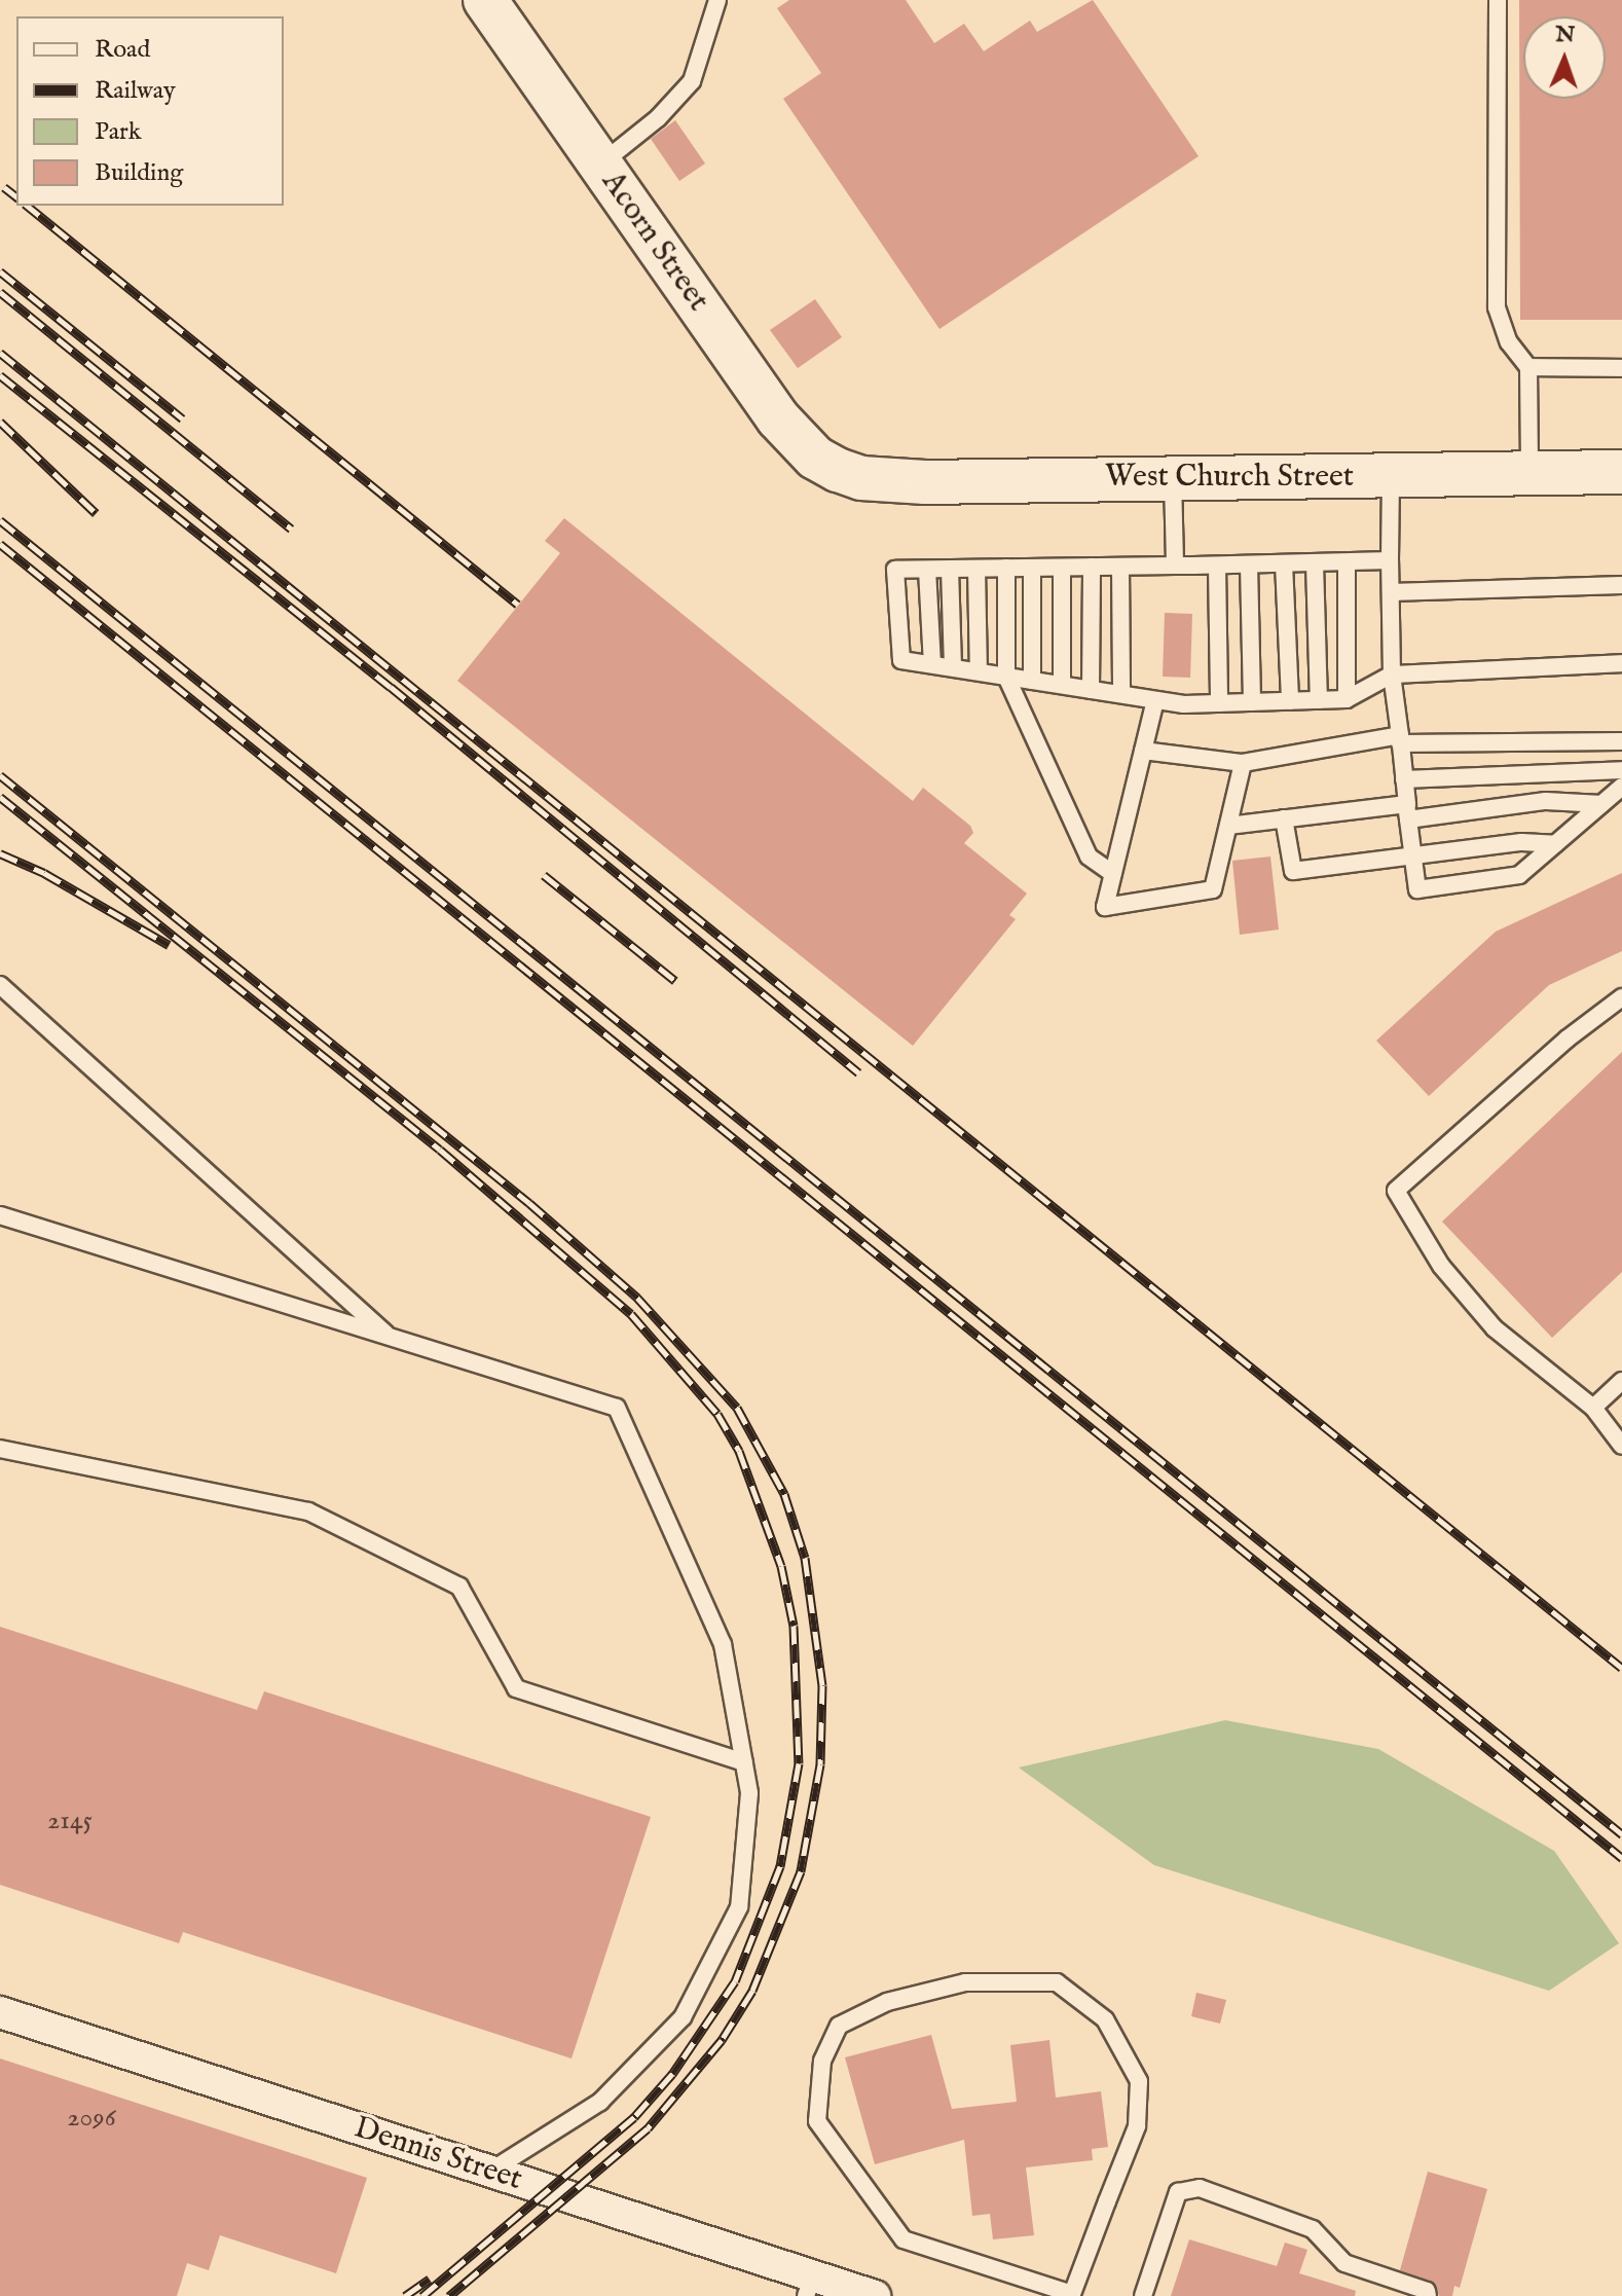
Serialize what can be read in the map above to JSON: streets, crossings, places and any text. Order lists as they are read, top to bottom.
{
  "streets": {
    "street": ["Acorn Street", "West Church Street", "Dennis Street"]
  },
  "crossings": [
    ["Acorn Street", "West Church Street"]
  ],
  "house_numbers": ["2145", "2096"],
  "legend": [
    "Road",
    "Railway",
    "Park",
    "Building"
  ],
  "north": "top"
}
